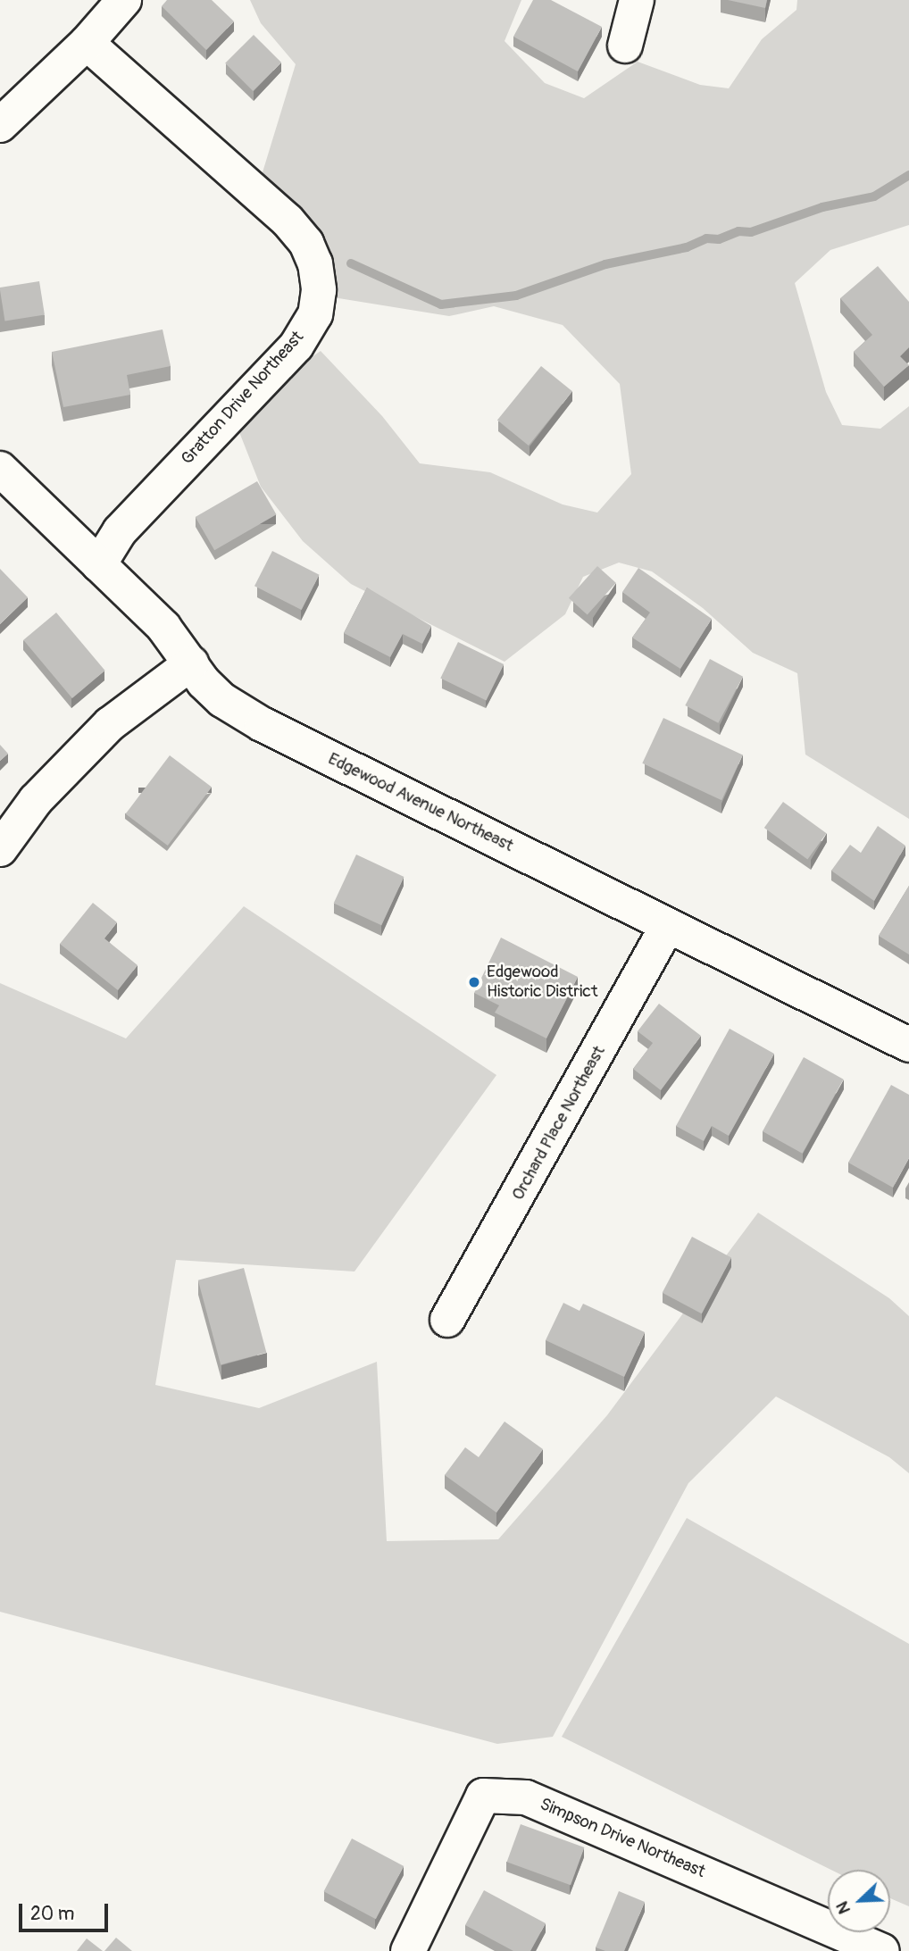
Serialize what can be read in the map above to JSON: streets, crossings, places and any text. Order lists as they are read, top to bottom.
{
  "streets": {
    "street": [
      "Gratton Drive Northeast",
      "Edgewood Avenue Northeast",
      "Orchard Place Northeast",
      "Simpson Drive Northeast"
    ]
  },
  "crossings": [
    ["Gratton Drive Northeast", "Edgewood Avenue Northeast"],
    ["Edgewood Avenue Northeast", "Orchard Place Northeast"]
  ],
  "places": ["Edgewood Historic District"],
  "scale_bar": "20 m",
  "north": "bottom left"
}
